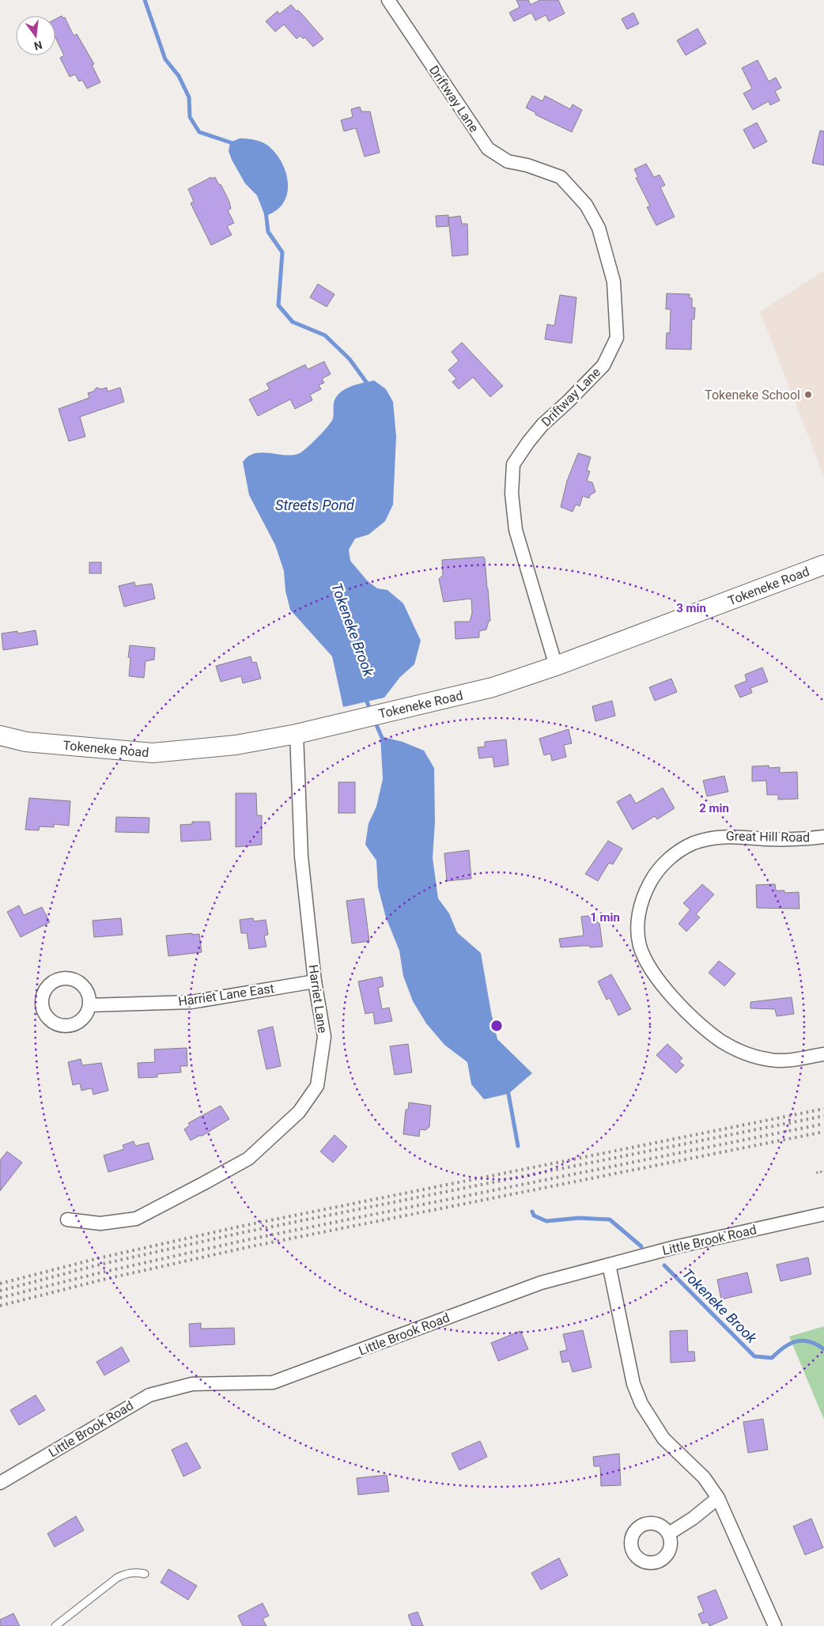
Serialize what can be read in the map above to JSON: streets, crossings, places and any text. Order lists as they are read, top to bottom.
{
  "streets": {
    "main road": ["Tokeneke Road"],
    "street": [
      "Driftway Lane",
      "Great Hill Road",
      "Harriet Lane East",
      "Harriet Lane",
      "Little Brook Road"
    ]
  },
  "crossings": [
    ["Driftway Lane", "Tokeneke Road"],
    ["Tokeneke Road", "Harriet Lane"],
    ["Harriet Lane East", "Harriet Lane"]
  ],
  "water": ["Streets Pond", "Tokeneke Brook"],
  "places": ["Tokeneke School"],
  "north": "bottom",
  "rings": ["3 min", "2 min", "1 min"]
}
